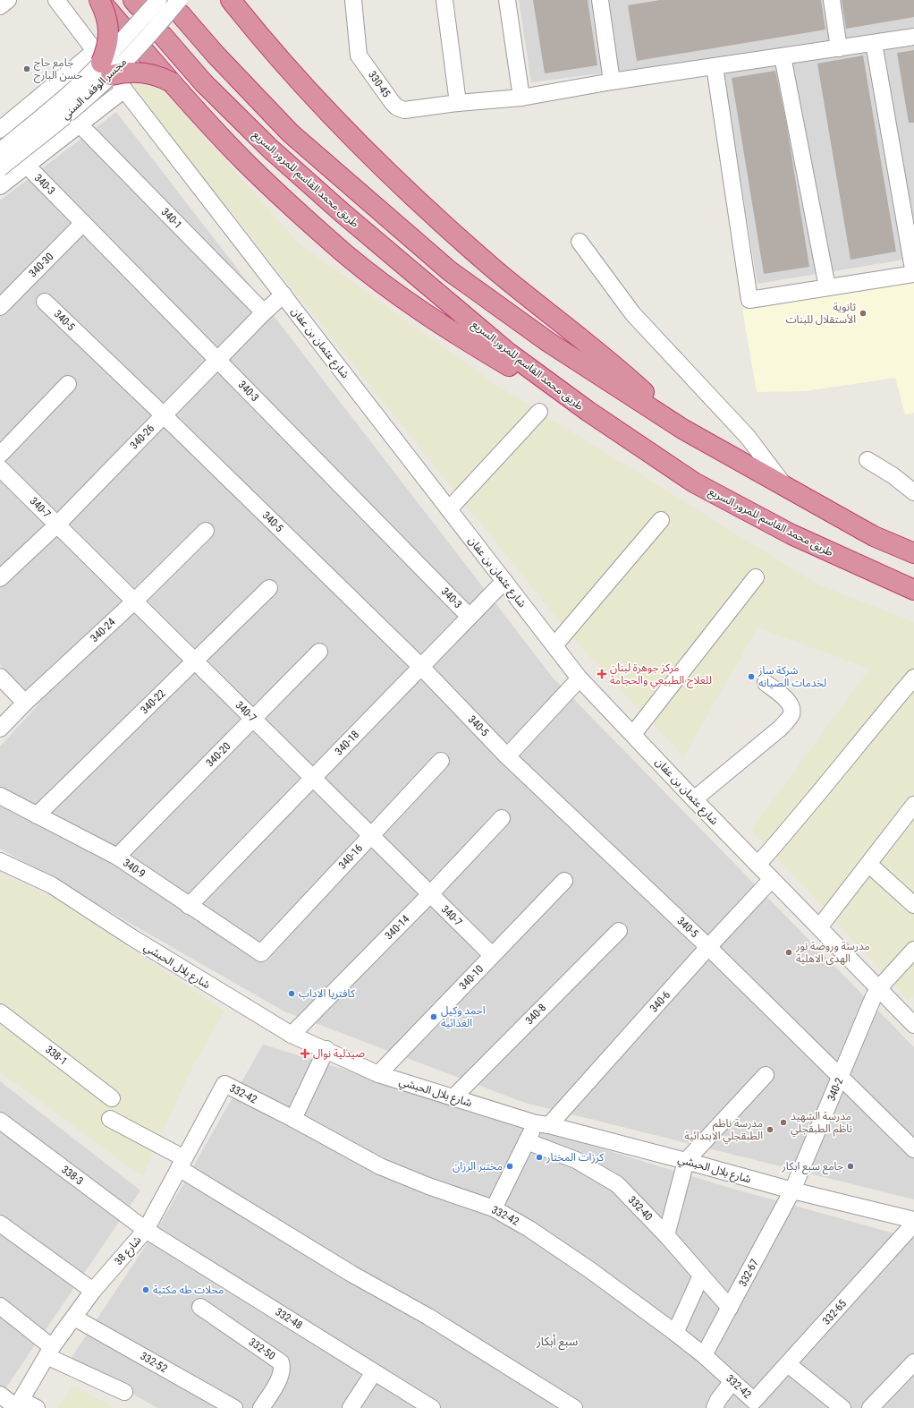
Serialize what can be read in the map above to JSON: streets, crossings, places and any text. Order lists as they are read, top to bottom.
{
  "streets": {
    "highway": ["طريق محمد القاسم للمرور السريع"],
    "street": [
      "330-45",
      "مجسر الوقف السني",
      "340-3",
      "340-1",
      "340-30",
      "340-5",
      "شارع عثمان بن عفان",
      "340-26",
      "340-7",
      "340-24",
      "340-22",
      "340-18",
      "340-20",
      "340-16",
      "340-9",
      "340-14",
      "شارع بلال الحبشي",
      "340-10",
      "340-6",
      "340-8",
      "338-1",
      "340-2",
      "332-42",
      "338-3",
      "332-40",
      "شارع 38",
      "332-67",
      "332-65",
      "332-48",
      "332-50",
      "332-52"
    ]
  },
  "crossings": [
    ["مجسر الوقف السني", "شارع عثمان بن عفان"],
    ["340-3", "340-30"],
    ["340-3", "340-26"],
    ["340-3", "340-18"],
    ["340-1", "340-26"],
    ["340-5", "340-26"],
    ["340-5", "340-18"],
    ["340-5", "340-6"],
    ["340-5", "340-2"],
    ["شارع عثمان بن عفان", "340-26"],
    ["شارع عثمان بن عفان", "340-18"],
    ["شارع عثمان بن عفان", "340-6"],
    ["شارع عثمان بن عفان", "340-2"],
    ["340-26", "340-7"],
    ["340-7", "340-24"],
    ["340-7", "340-22"],
    ["340-7", "340-18"],
    ["340-7", "340-20"],
    ["340-7", "340-16"],
    ["340-7", "340-14"],
    ["340-7", "340-10"],
    ["340-22", "340-9"],
    ["340-18", "340-9"],
    ["340-20", "340-9"],
    ["340-16", "340-9"],
    ["340-14", "شارع بلال الحبشي"],
    ["شارع بلال الحبشي", "340-10"],
    ["شارع بلال الحبشي", "340-6"],
    ["شارع بلال الحبشي", "340-8"],
    ["شارع بلال الحبشي", "340-2"],
    ["شارع بلال الحبشي", "332-67"],
    ["340-6", "332-42"],
    ["340-6", "332-40"],
    ["340-2", "332-67"],
    ["332-42", "شارع 38"],
    ["332-42", "332-67"],
    ["332-42", "332-65"],
    ["338-3", "شارع 38"],
    ["338-3", "332-48"],
    ["332-40", "332-67"],
    ["شارع 38", "332-48"],
    ["شارع 38", "332-52"]
  ],
  "districts": ["سبع أبكار"],
  "places": {
    "other": [
      "جامع حاج حسن البارح",
      "ثانوية الأستقلال للبنات",
      "شركة ساز لخدمات الصيانه",
      "مدرسة وروضة نور الهدى الاهلية",
      "كافتريا الاداب",
      "احمد وكيل الغذائية",
      "مدرسة الشهيد ناظم الطبقجلي",
      "مدرسة ناظم الطبقجلي الابتدائية",
      "كرزات المختار",
      "مختبر الرزان",
      "جامع سبع ابكار",
      "محلات طه مكتبة"
    ],
    "health": ["مركز جوهرة لبنان للعلاج الطبيعي والحجامة", "صيدلية نوال"]
  }
}
